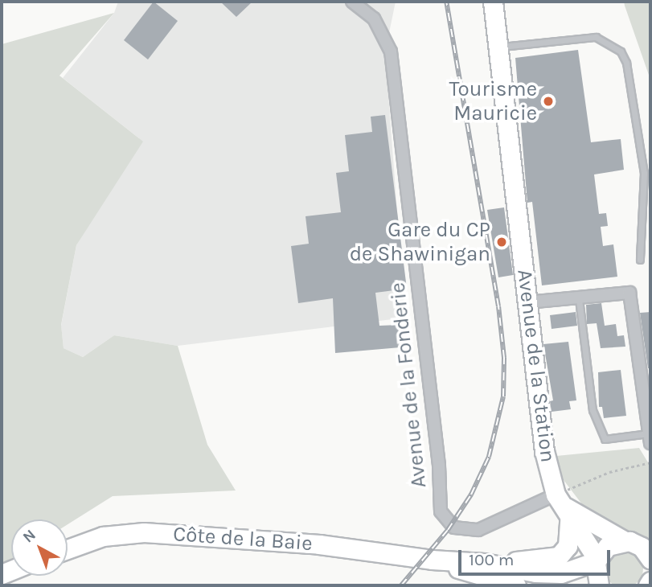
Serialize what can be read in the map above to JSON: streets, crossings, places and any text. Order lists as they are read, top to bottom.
{
  "streets": {
    "main road": ["Avenue de la Station", "Côte de la Baie"],
    "street": ["Avenue de la Fonderie"]
  },
  "crossings": [
    ["Avenue de la Station", "Avenue de la Fonderie"]
  ],
  "places": ["Tourisme Mauricie", "Gare du CP de Shawinigan"],
  "scale_bar": "100 m",
  "north": "top left"
}
